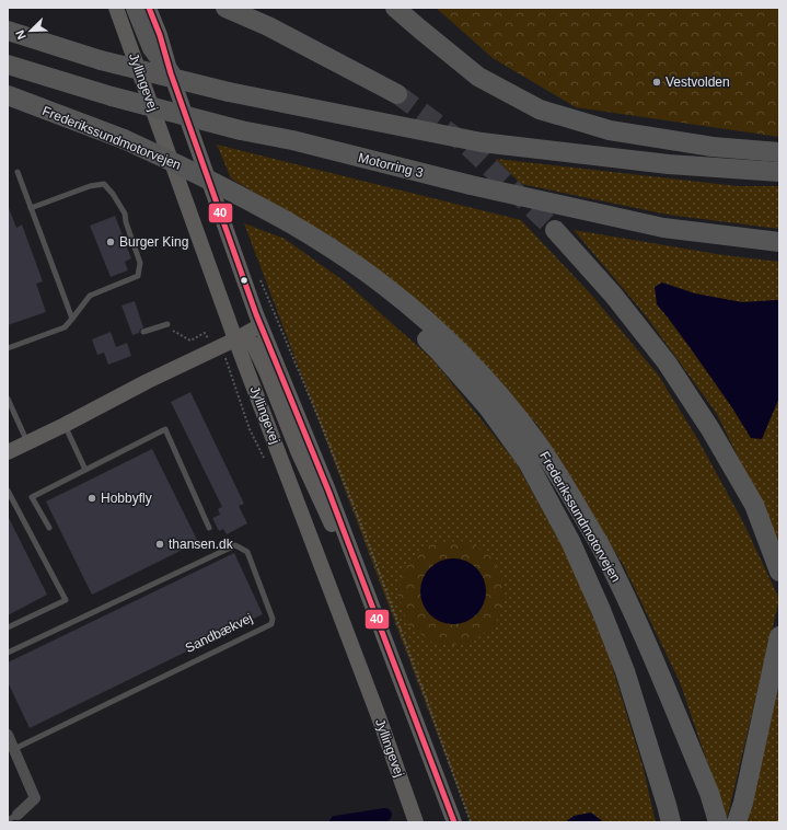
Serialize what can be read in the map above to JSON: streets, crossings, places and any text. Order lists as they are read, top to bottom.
{
  "streets": {
    "highway": ["Frederikssundmotorvejen", "Motorring 3"],
    "street": ["Jyllingevej"],
    "lane": ["Sandbækvej"]
  },
  "places": [
    "Vestvolden",
    "Burger King",
    "Hobbyfly",
    "thansen.dk"
  ],
  "lines": ["transit line 40"],
  "north": "bottom left"
}
